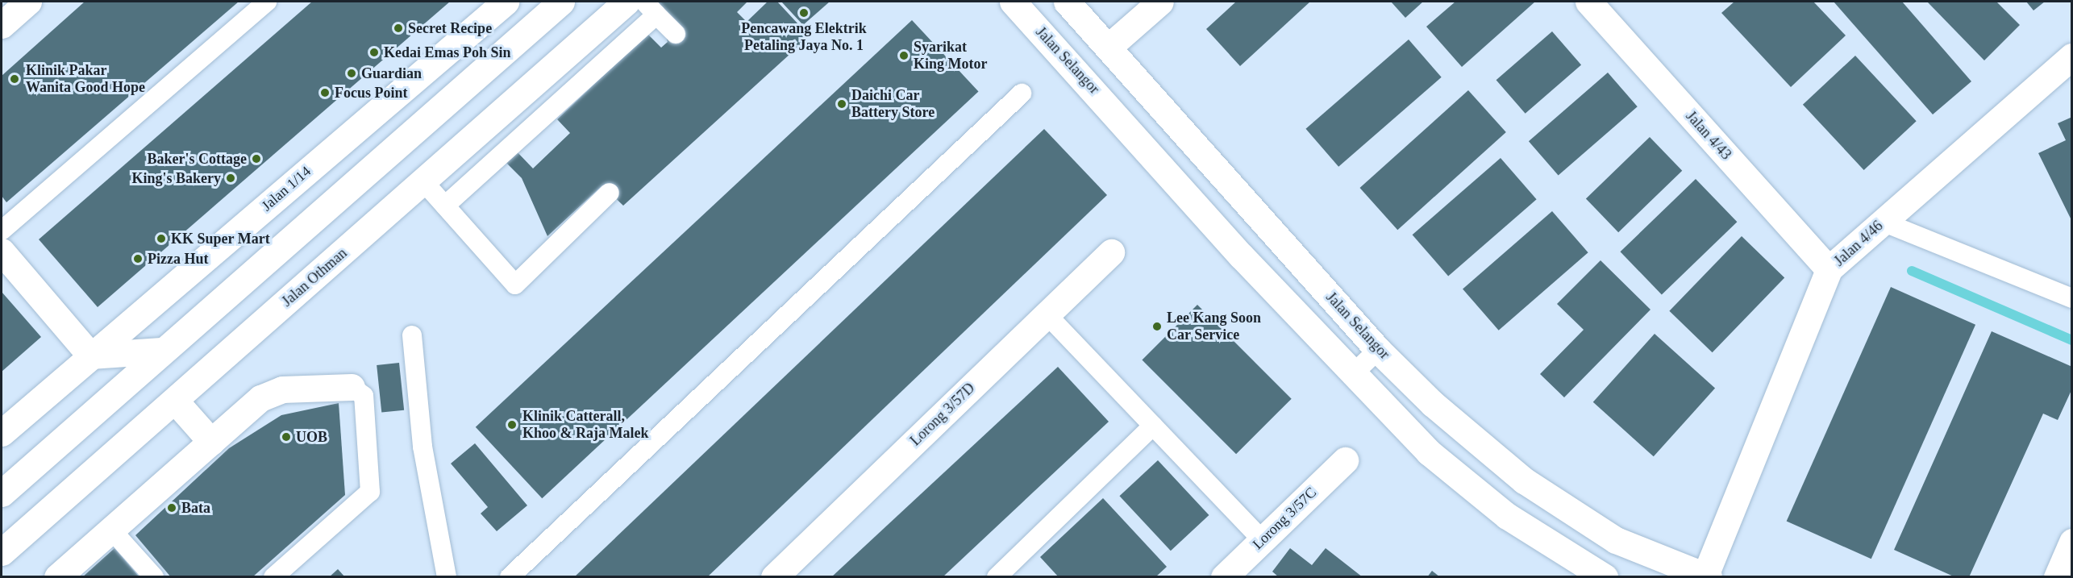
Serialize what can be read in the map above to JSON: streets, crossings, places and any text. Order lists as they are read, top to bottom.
{
  "streets": {
    "main road": [
      "Jalan Selangor",
      "Jalan 4/43",
      "Jalan 1/14",
      "Jalan 4/46",
      "Jalan Othman",
      "Lorong 3/57D",
      "Lorong 3/57C"
    ]
  },
  "crossings": [
    ["Jalan Selangor", "Jalan 4/46"],
    ["Jalan 4/43", "Jalan 4/46"]
  ],
  "places": [
    "Pencawang Elektrik Petaling Jaya No. 1",
    "Secret Recipe",
    "Kedai Emas Poh Sin",
    "Syarikat King Motor",
    "Guardian",
    "Klinik Pakar Wanita Good Hope",
    "Focus Point",
    "Daichi Car Battery Store",
    "Baker's Cottage",
    "King's Bakery",
    "KK Super Mart",
    "Pizza Hut",
    "Lee Kang Soon Car Service",
    "Klinik Catterall, Khoo & Raja Malek",
    "UOB",
    "Bata"
  ]
}
